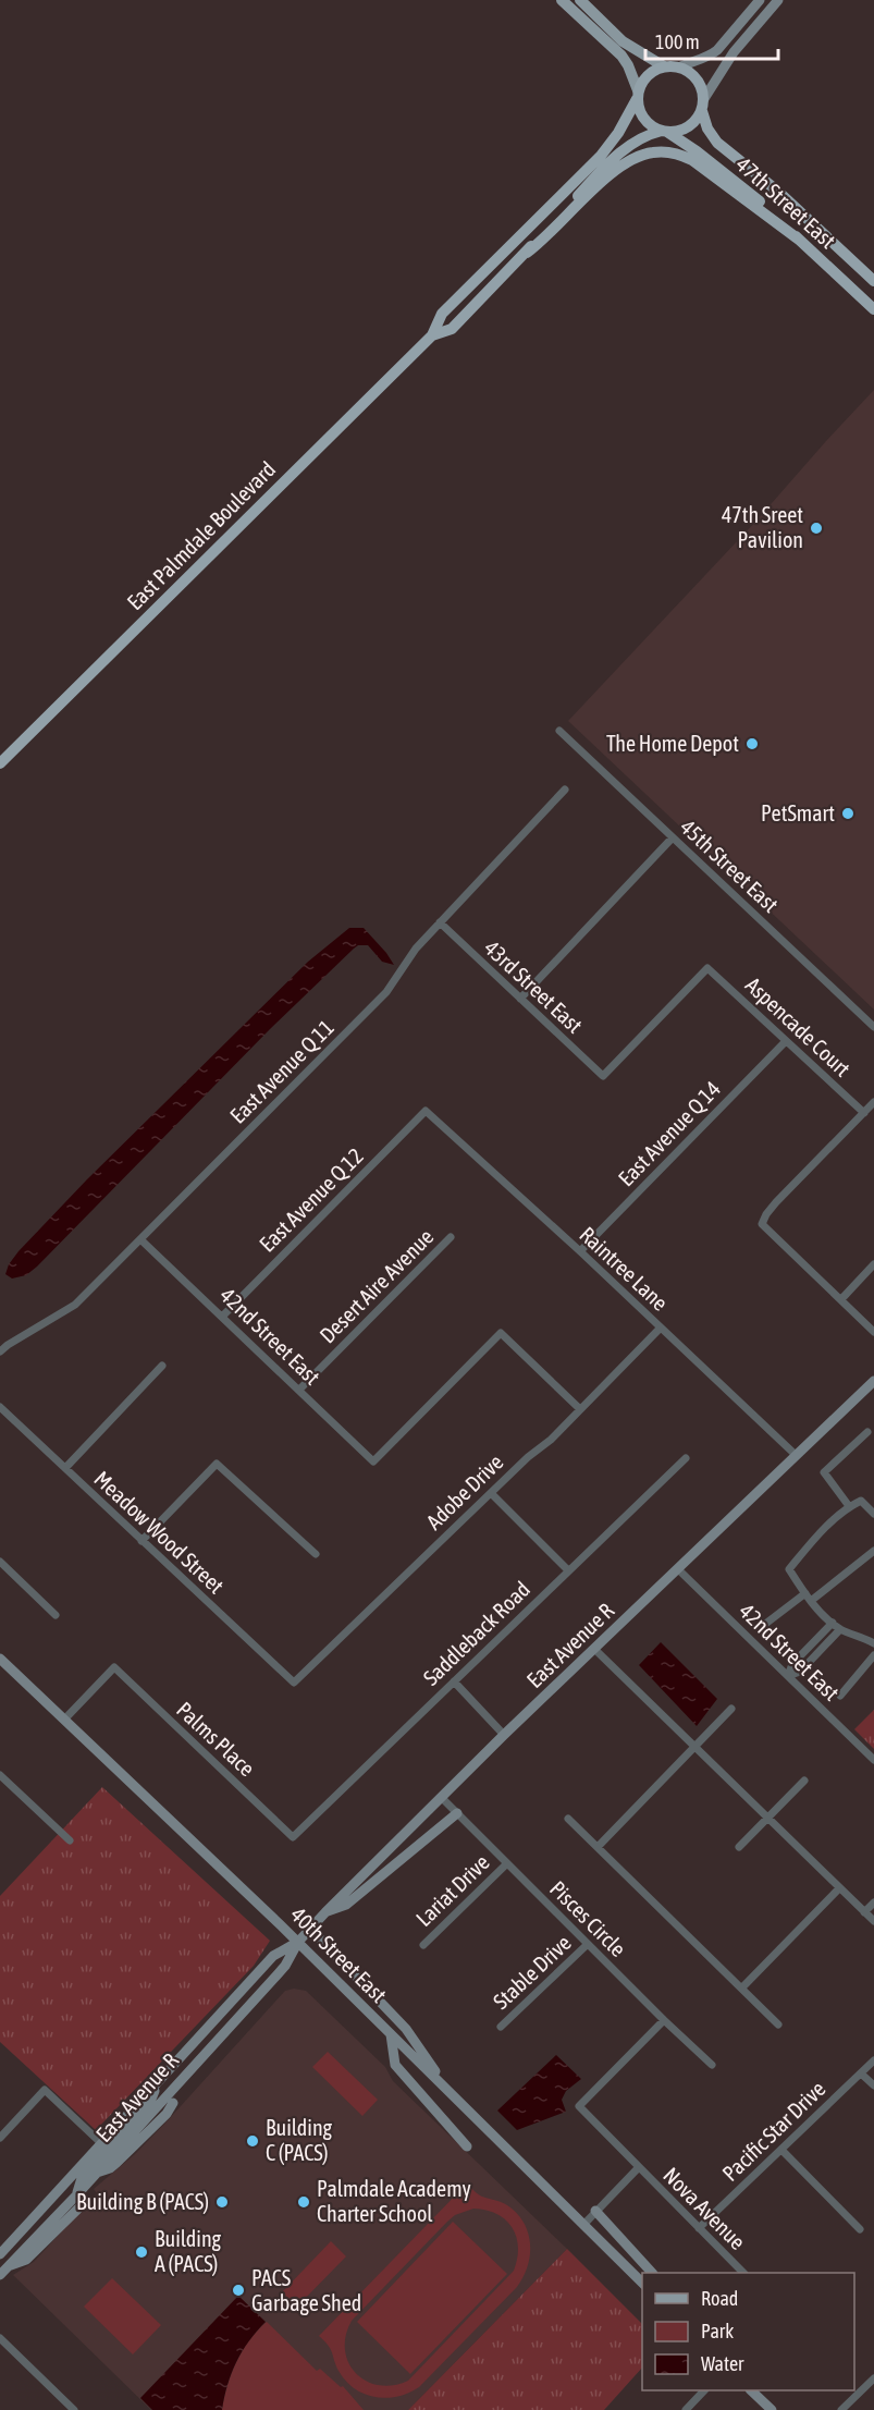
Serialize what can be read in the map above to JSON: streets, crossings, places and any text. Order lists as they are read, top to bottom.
{
  "streets": {
    "highway": ["47th Street East", "East Palmdale Boulevard"],
    "main road": ["East Avenue R", "40th Street East"],
    "street": [
      "45th Street East",
      "43rd Street East",
      "Aspencade Court",
      "East Avenue Q 11",
      "East Avenue Q 14",
      "East Avenue Q 12",
      "Raintree Lane",
      "Desert Aire Avenue",
      "42nd Street East",
      "Adobe Drive",
      "Meadow Wood Street",
      "Saddleback Road",
      "Palms Place",
      "Lariat Drive",
      "Pisces Circle",
      "Stable Drive",
      "Pacific Star Drive",
      "Nova Avenue"
    ]
  },
  "crossings": [
    ["47th Street East", "East Palmdale Boulevard"],
    ["43rd Street East", "Aspencade Court"],
    ["43rd Street East", "East Avenue Q 11"],
    ["Aspencade Court", "East Avenue Q 14"],
    ["East Avenue Q 11", "42nd Street East"],
    ["East Avenue Q 14", "Raintree Lane"],
    ["East Avenue Q 12", "Raintree Lane"],
    ["East Avenue Q 12", "42nd Street East"],
    ["Raintree Lane", "Adobe Drive"],
    ["Raintree Lane", "East Avenue R"],
    ["Desert Aire Avenue", "42nd Street East"],
    ["42nd Street East", "Adobe Drive"],
    ["42nd Street East", "East Avenue R"],
    ["Adobe Drive", "Meadow Wood Street"],
    ["Saddleback Road", "Palms Place"],
    ["East Avenue R", "Pisces Circle"],
    ["East Avenue R", "40th Street East"],
    ["Palms Place", "40th Street East"],
    ["Lariat Drive", "Pisces Circle"],
    ["Pisces Circle", "Stable Drive"],
    ["Pisces Circle", "Nova Avenue"],
    ["Pacific Star Drive", "Nova Avenue"]
  ],
  "places": [
    "47th Sreet Pavilion",
    "The Home Depot",
    "PetSmart",
    "Building C (PACS)",
    "Building B (PACS)",
    "Palmdale Academy Charter School",
    "Building A (PACS)",
    "PACS Garbage Shed"
  ],
  "legend": ["Road", "Park", "Water"],
  "scale_bar": "100 m"
}
